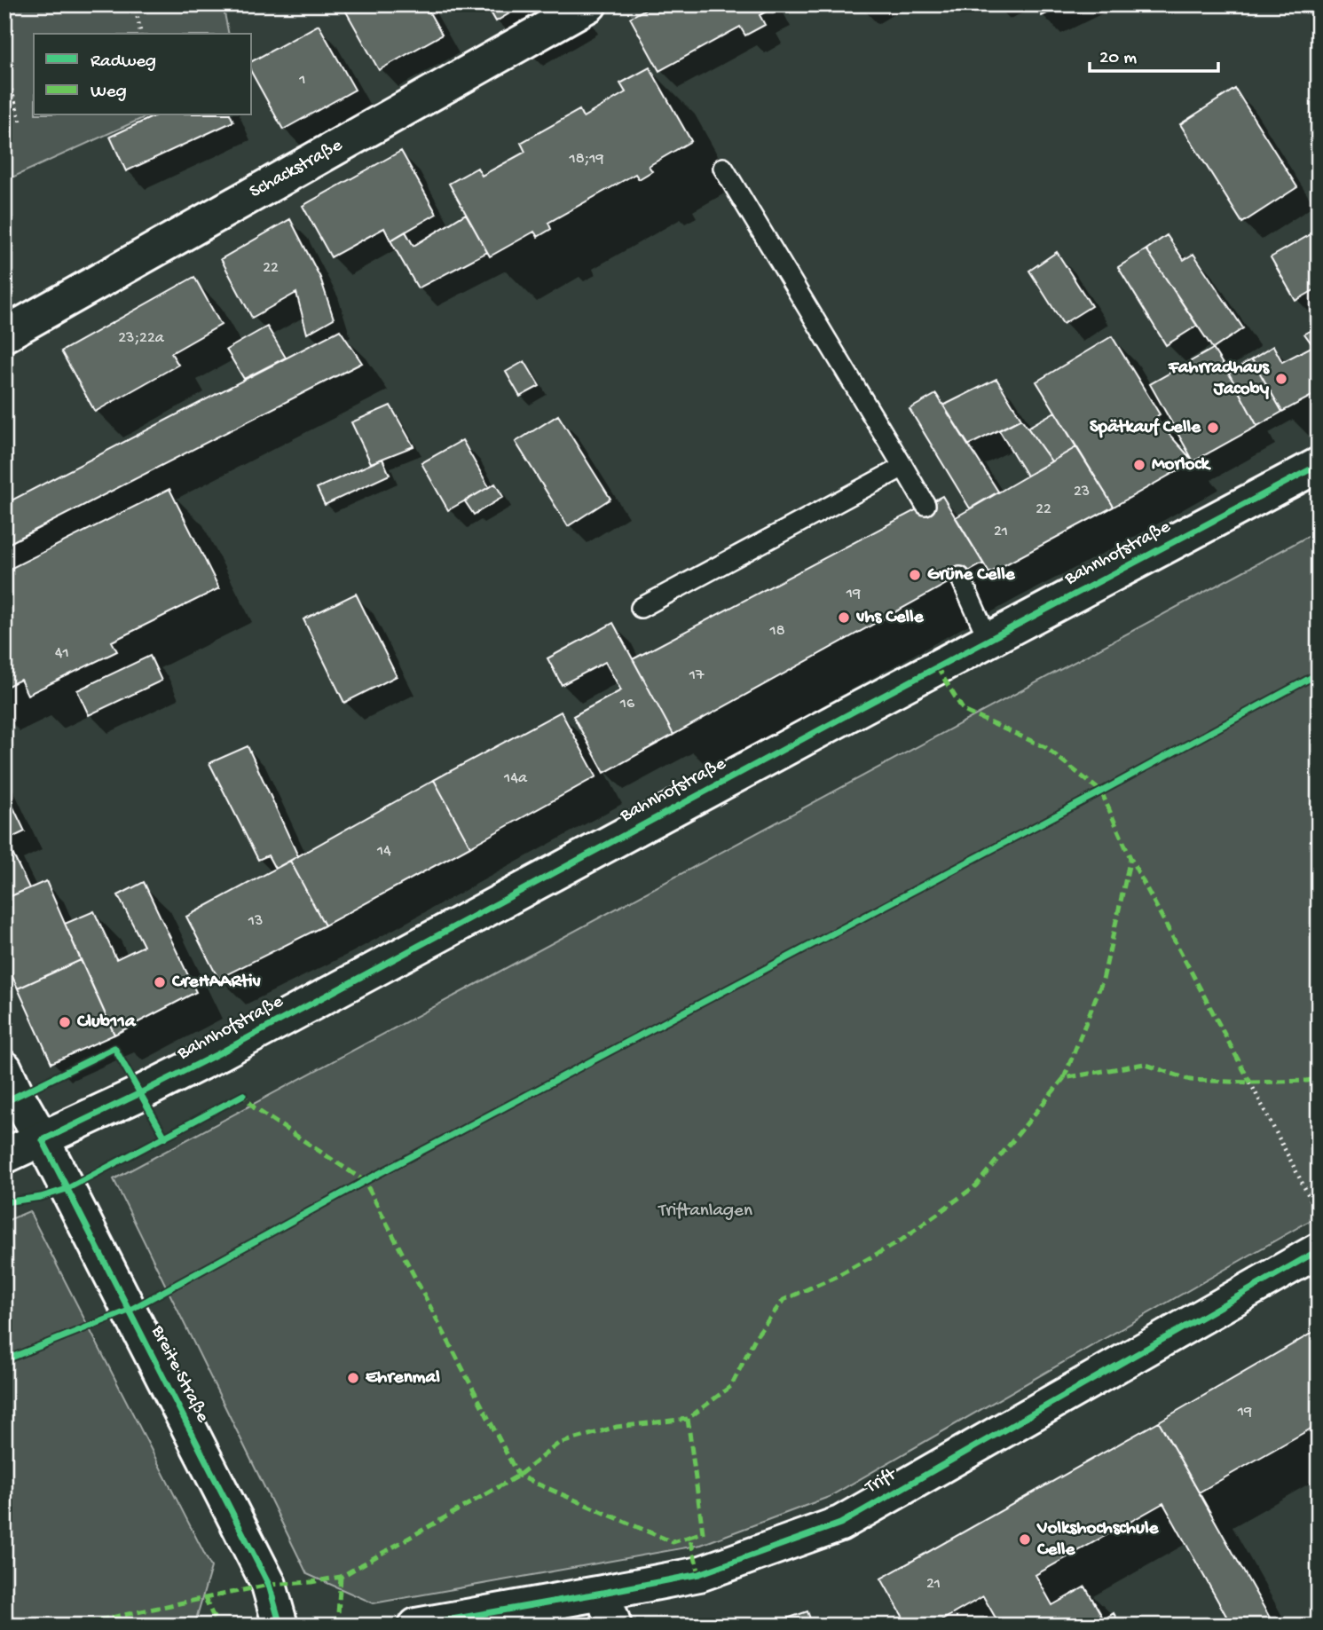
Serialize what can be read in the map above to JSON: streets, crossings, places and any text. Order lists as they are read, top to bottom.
{
  "streets": {
    "street": [
      "Schackstraße",
      "Bahnhofstraße",
      "Breite Straße",
      "Trift"
    ]
  },
  "crossings": [
    ["Bahnhofstraße", "Breite Straße"]
  ],
  "parks": ["Triftanlagen"],
  "places": [
    "Fahrradhaus Jacoby",
    "Spätkauf Celle",
    "Morlock",
    "Grüne Celle",
    "vhs Celle",
    "CreHAARtiv",
    "Club11a",
    "Ehrenmal",
    "Volkshochschule Celle"
  ],
  "house_numbers": [
    "1",
    "18;19",
    "22",
    "23;22a",
    "23",
    "22",
    "21",
    "19",
    "18",
    "41",
    "17",
    "16",
    "14a",
    "14",
    "13",
    "19",
    "21"
  ],
  "legend": ["Radweg", "Weg"],
  "scale_bar": "20 m"
}
